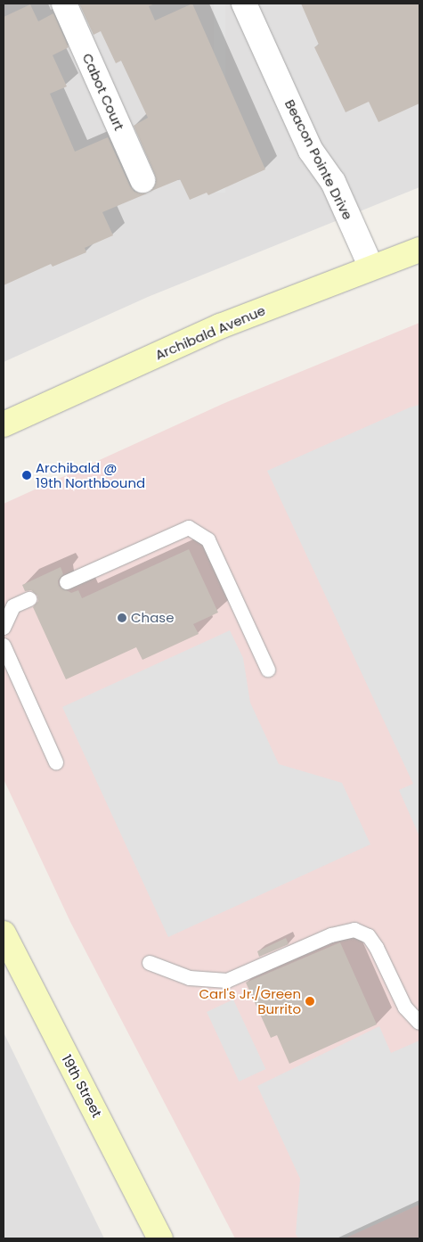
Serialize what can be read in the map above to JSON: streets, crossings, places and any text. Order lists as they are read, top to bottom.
{
  "streets": {
    "main road": ["Archibald Avenue", "19th Street"],
    "street": ["Cabot Court", "Beacon Pointe Drive"]
  },
  "crossings": [
    ["Beacon Pointe Drive", "Archibald Avenue"]
  ],
  "places": ["Archibald @ 19th Northbound", "Chase", "Carl's Jr./Green Burrito"]
}
